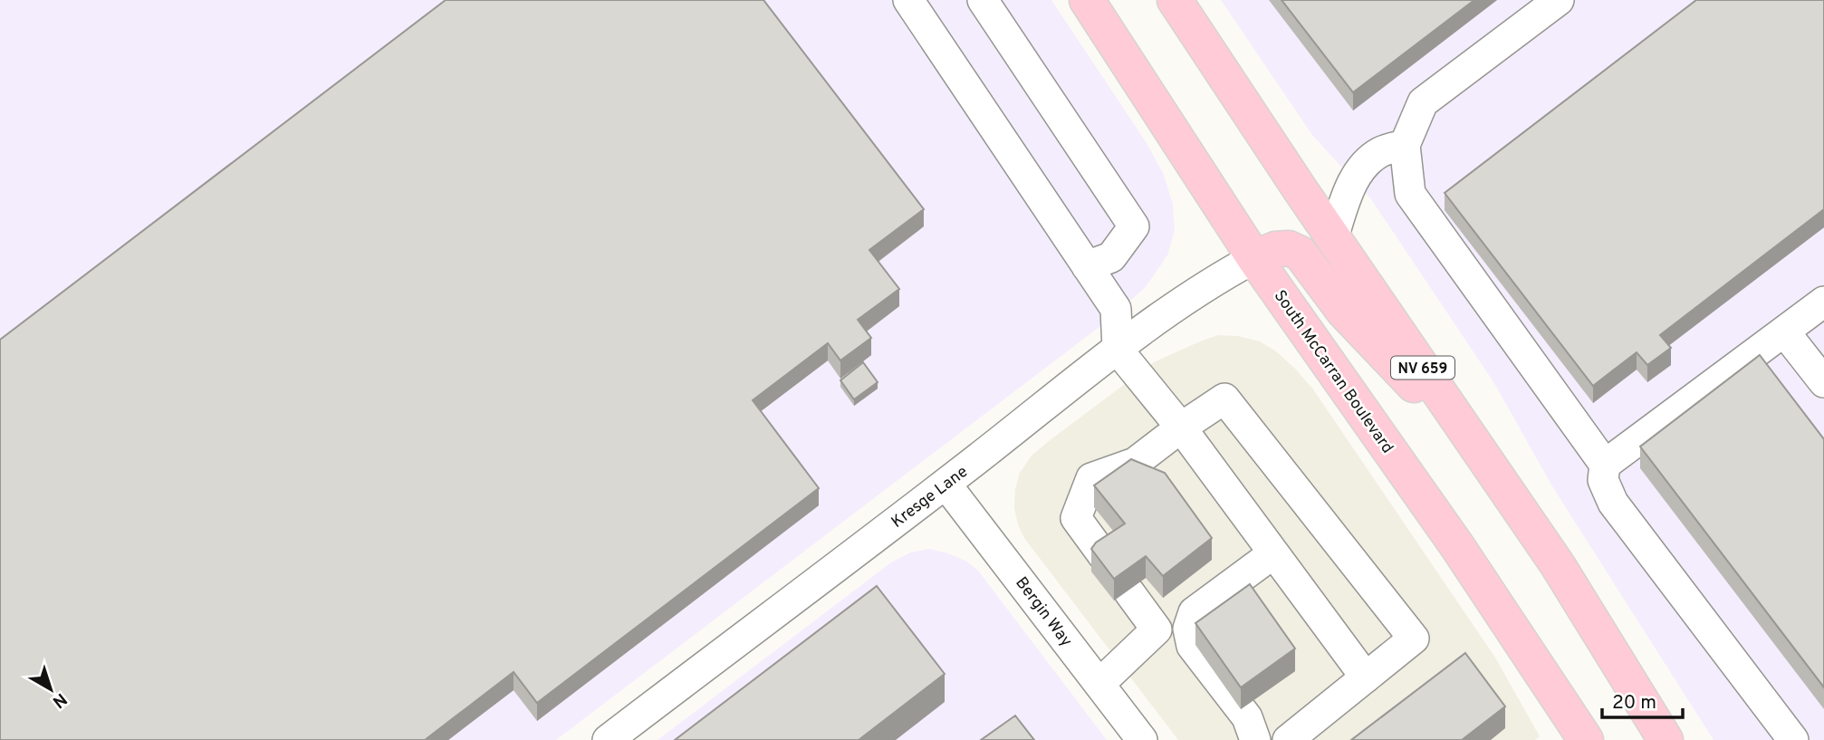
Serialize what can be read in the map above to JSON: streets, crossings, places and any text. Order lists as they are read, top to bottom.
{
  "streets": {
    "main road": ["NV 659", "South McCarran Boulevard"],
    "street": ["Kresge Lane", "Bergin Way"]
  },
  "crossings": [
    ["South McCarran Boulevard", "Kresge Lane"],
    ["Kresge Lane", "Bergin Way"]
  ],
  "scale_bar": "20 m",
  "north": "bottom right"
}
